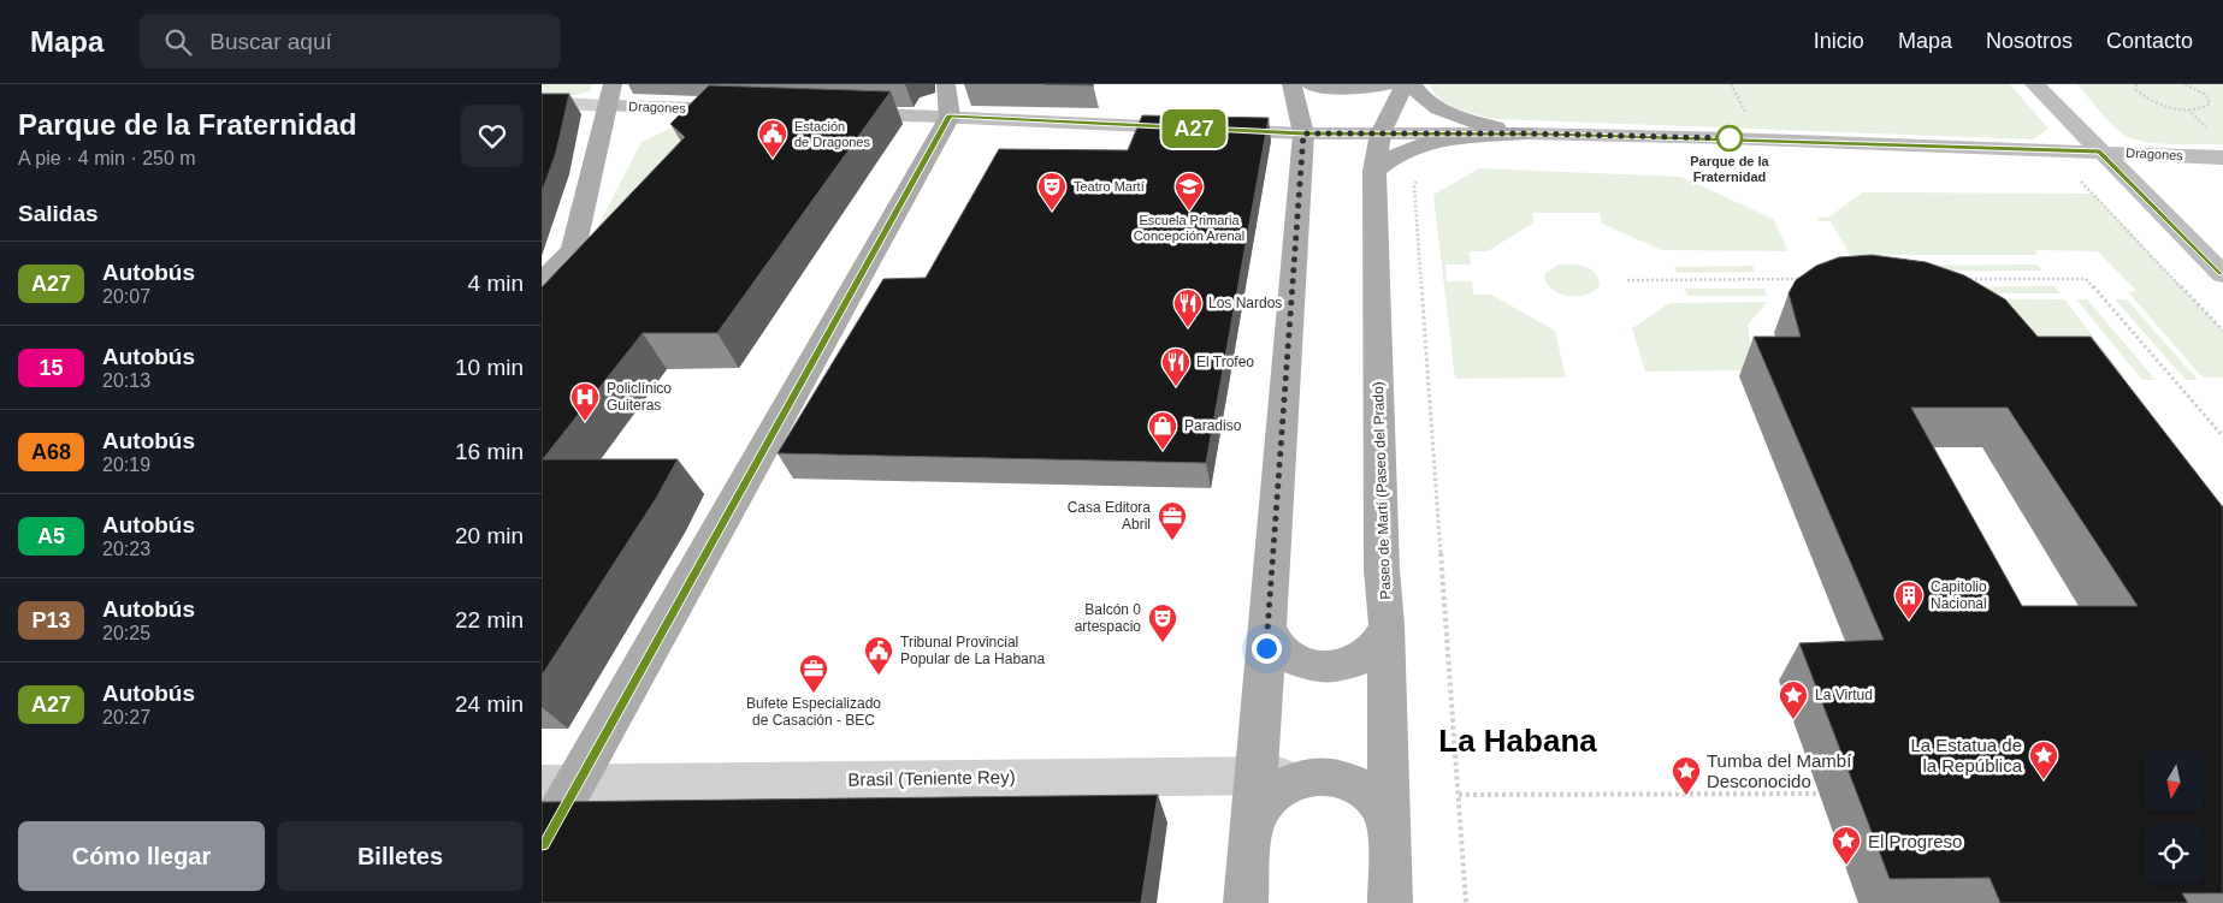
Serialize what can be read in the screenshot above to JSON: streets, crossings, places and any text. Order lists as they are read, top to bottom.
{
  "streets": {
    "main road": ["Dragones", "Paseo de Martí (Paseo del Prado)"],
    "street": ["Brasil (Teniente Rey)"]
  },
  "crossings": [
    ["Dragones", "Paseo de Martí (Paseo del Prado)"]
  ],
  "districts": ["La Habana"],
  "places": {
    "other": ["Parque de la Fraternidad"],
    "public building": ["Estación de Dragones", "Tribunal Provincial Popular de La Habana"],
    "theatre": ["Teatro Martí", "Balcón 0 artespacio"],
    "school or university": ["Escuela Primaria Concepción Arenal"],
    "restaurant": ["Los Nardos", "El Trofeo"],
    "hospital": ["Policlínico Guiteras"],
    "shop": ["Paradiso"],
    "office": ["Casa Editora Abril", "Bufete Especializado de Casación - BEC"],
    "building": ["Capitolio Nacional"],
    "place": [
      "La Virtud",
      "La Estatua de la República",
      "Tumba del Mambí Desconocido",
      "El Progreso"
    ]
  },
  "lines": ["bus line A27"],
  "north": "bottom",
  "page": {
    "header": "Mapa",
    "search": "Buscar aquí",
    "nav": [
      "Inicio",
      "Mapa",
      "Nosotros",
      "Contacto"
    ],
    "heading": [
      ["Parque de la Fraternidad", "A pie · 4 min · 250 m"],
      "Salidas"
    ],
    "on_map": "A27",
    "list": [
      {
        "mark": "A27",
        "name": "Autobús",
        "note": "20:07",
        "value": "4 min"
      },
      {
        "mark": "15",
        "name": "Autobús",
        "note": "20:13",
        "value": "10 min"
      },
      {
        "mark": "A68",
        "name": "Autobús",
        "note": "20:19",
        "value": "16 min"
      },
      {
        "mark": "A5",
        "name": "Autobús",
        "note": "20:23",
        "value": "20 min"
      },
      {
        "mark": "P13",
        "name": "Autobús",
        "note": "20:25",
        "value": "22 min"
      },
      {
        "mark": "A27",
        "name": "Autobús",
        "note": "20:27",
        "value": "24 min"
      }
    ],
    "buttons": ["Cómo llegar", "Billetes"]
  }
}
